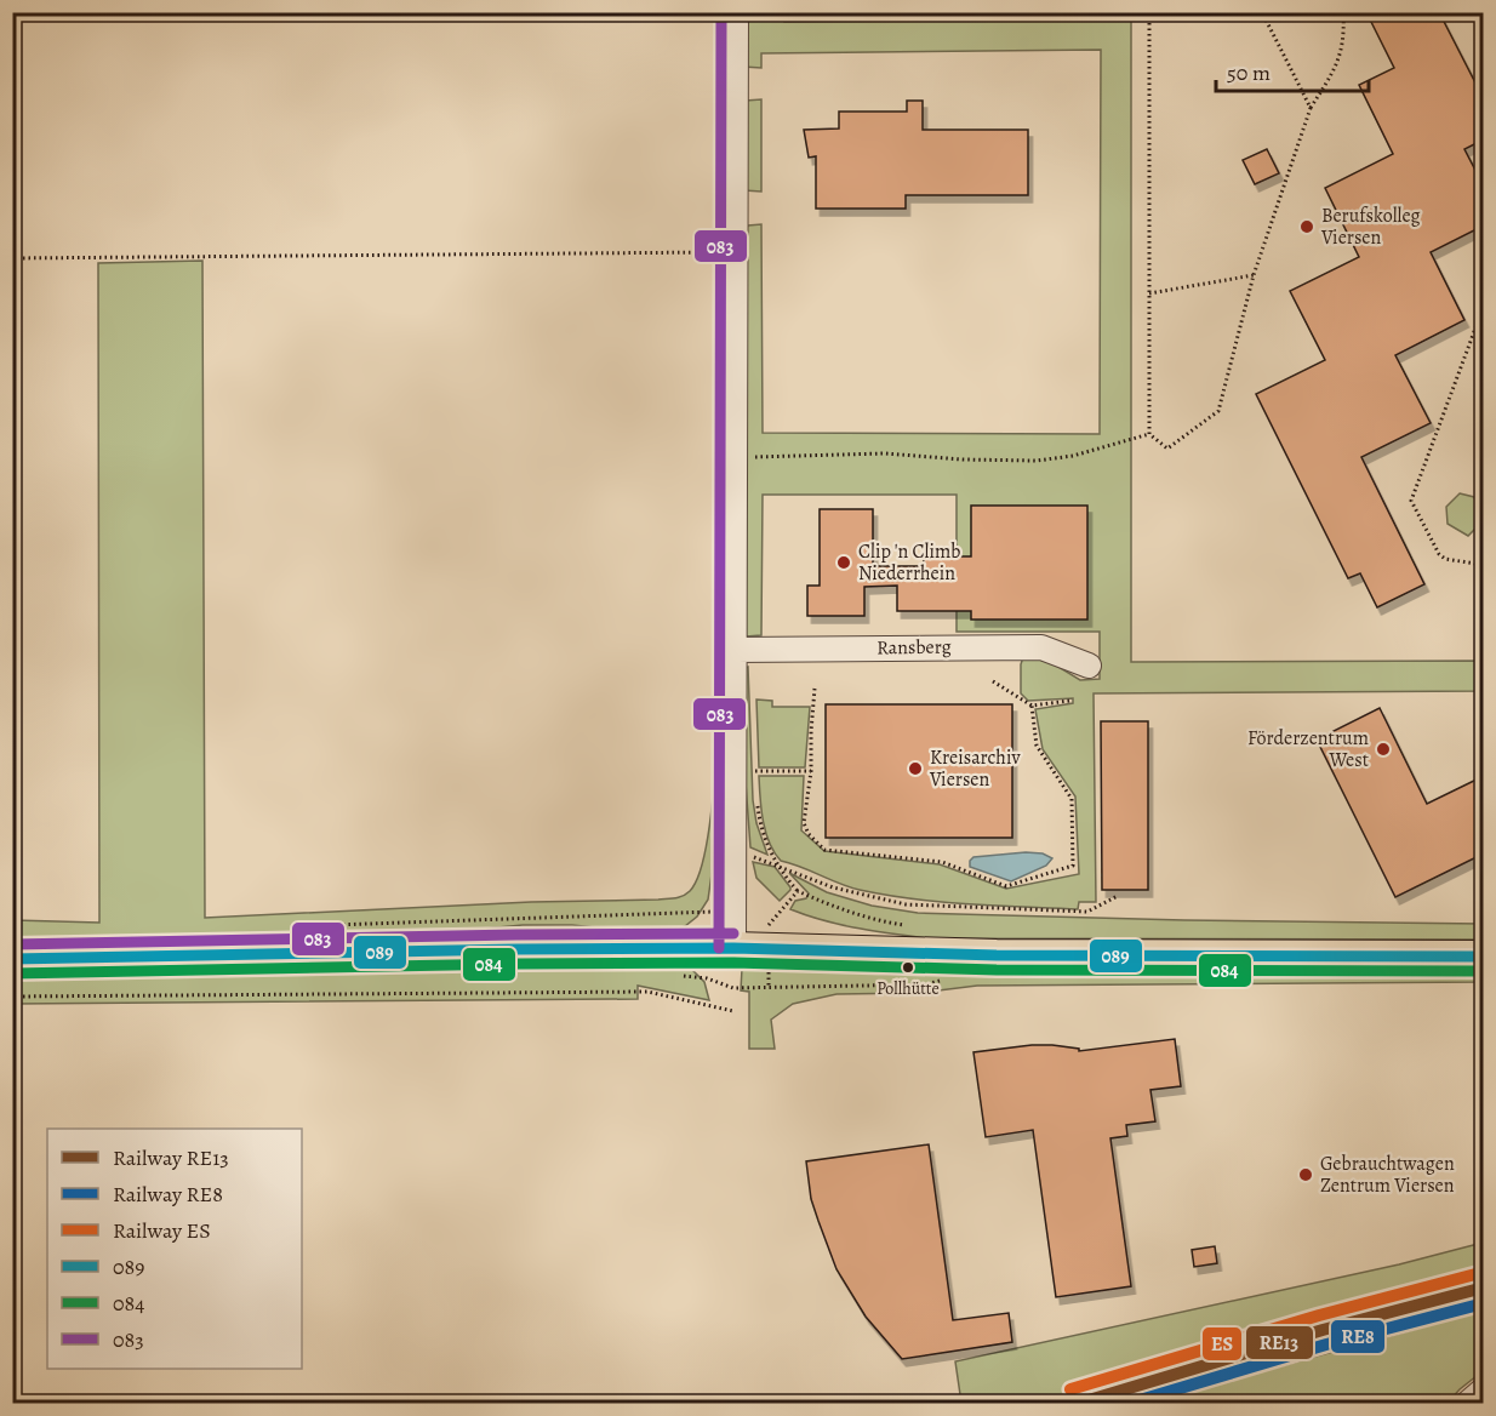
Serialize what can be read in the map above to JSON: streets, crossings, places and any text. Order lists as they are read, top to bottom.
{
  "streets": {
    "street": ["Ransberg"]
  },
  "places": [
    "Berufskolleg Viersen",
    "Clip 'n Climb Niederrhein",
    "Förderzentrum West",
    "Kreisarchiv Viersen",
    "Pollhütte",
    "Gebrauchtwagen Zentrum Viersen"
  ],
  "lines": [
    "transit line 083",
    "transit line 089",
    "transit line 084",
    "rail line ES",
    "rail line RE13",
    "rail line RE8"
  ],
  "legend": [
    "Railway RE13",
    "Railway RE8",
    "Railway ES",
    "089",
    "084",
    "083"
  ],
  "scale_bar": "50 m"
}
